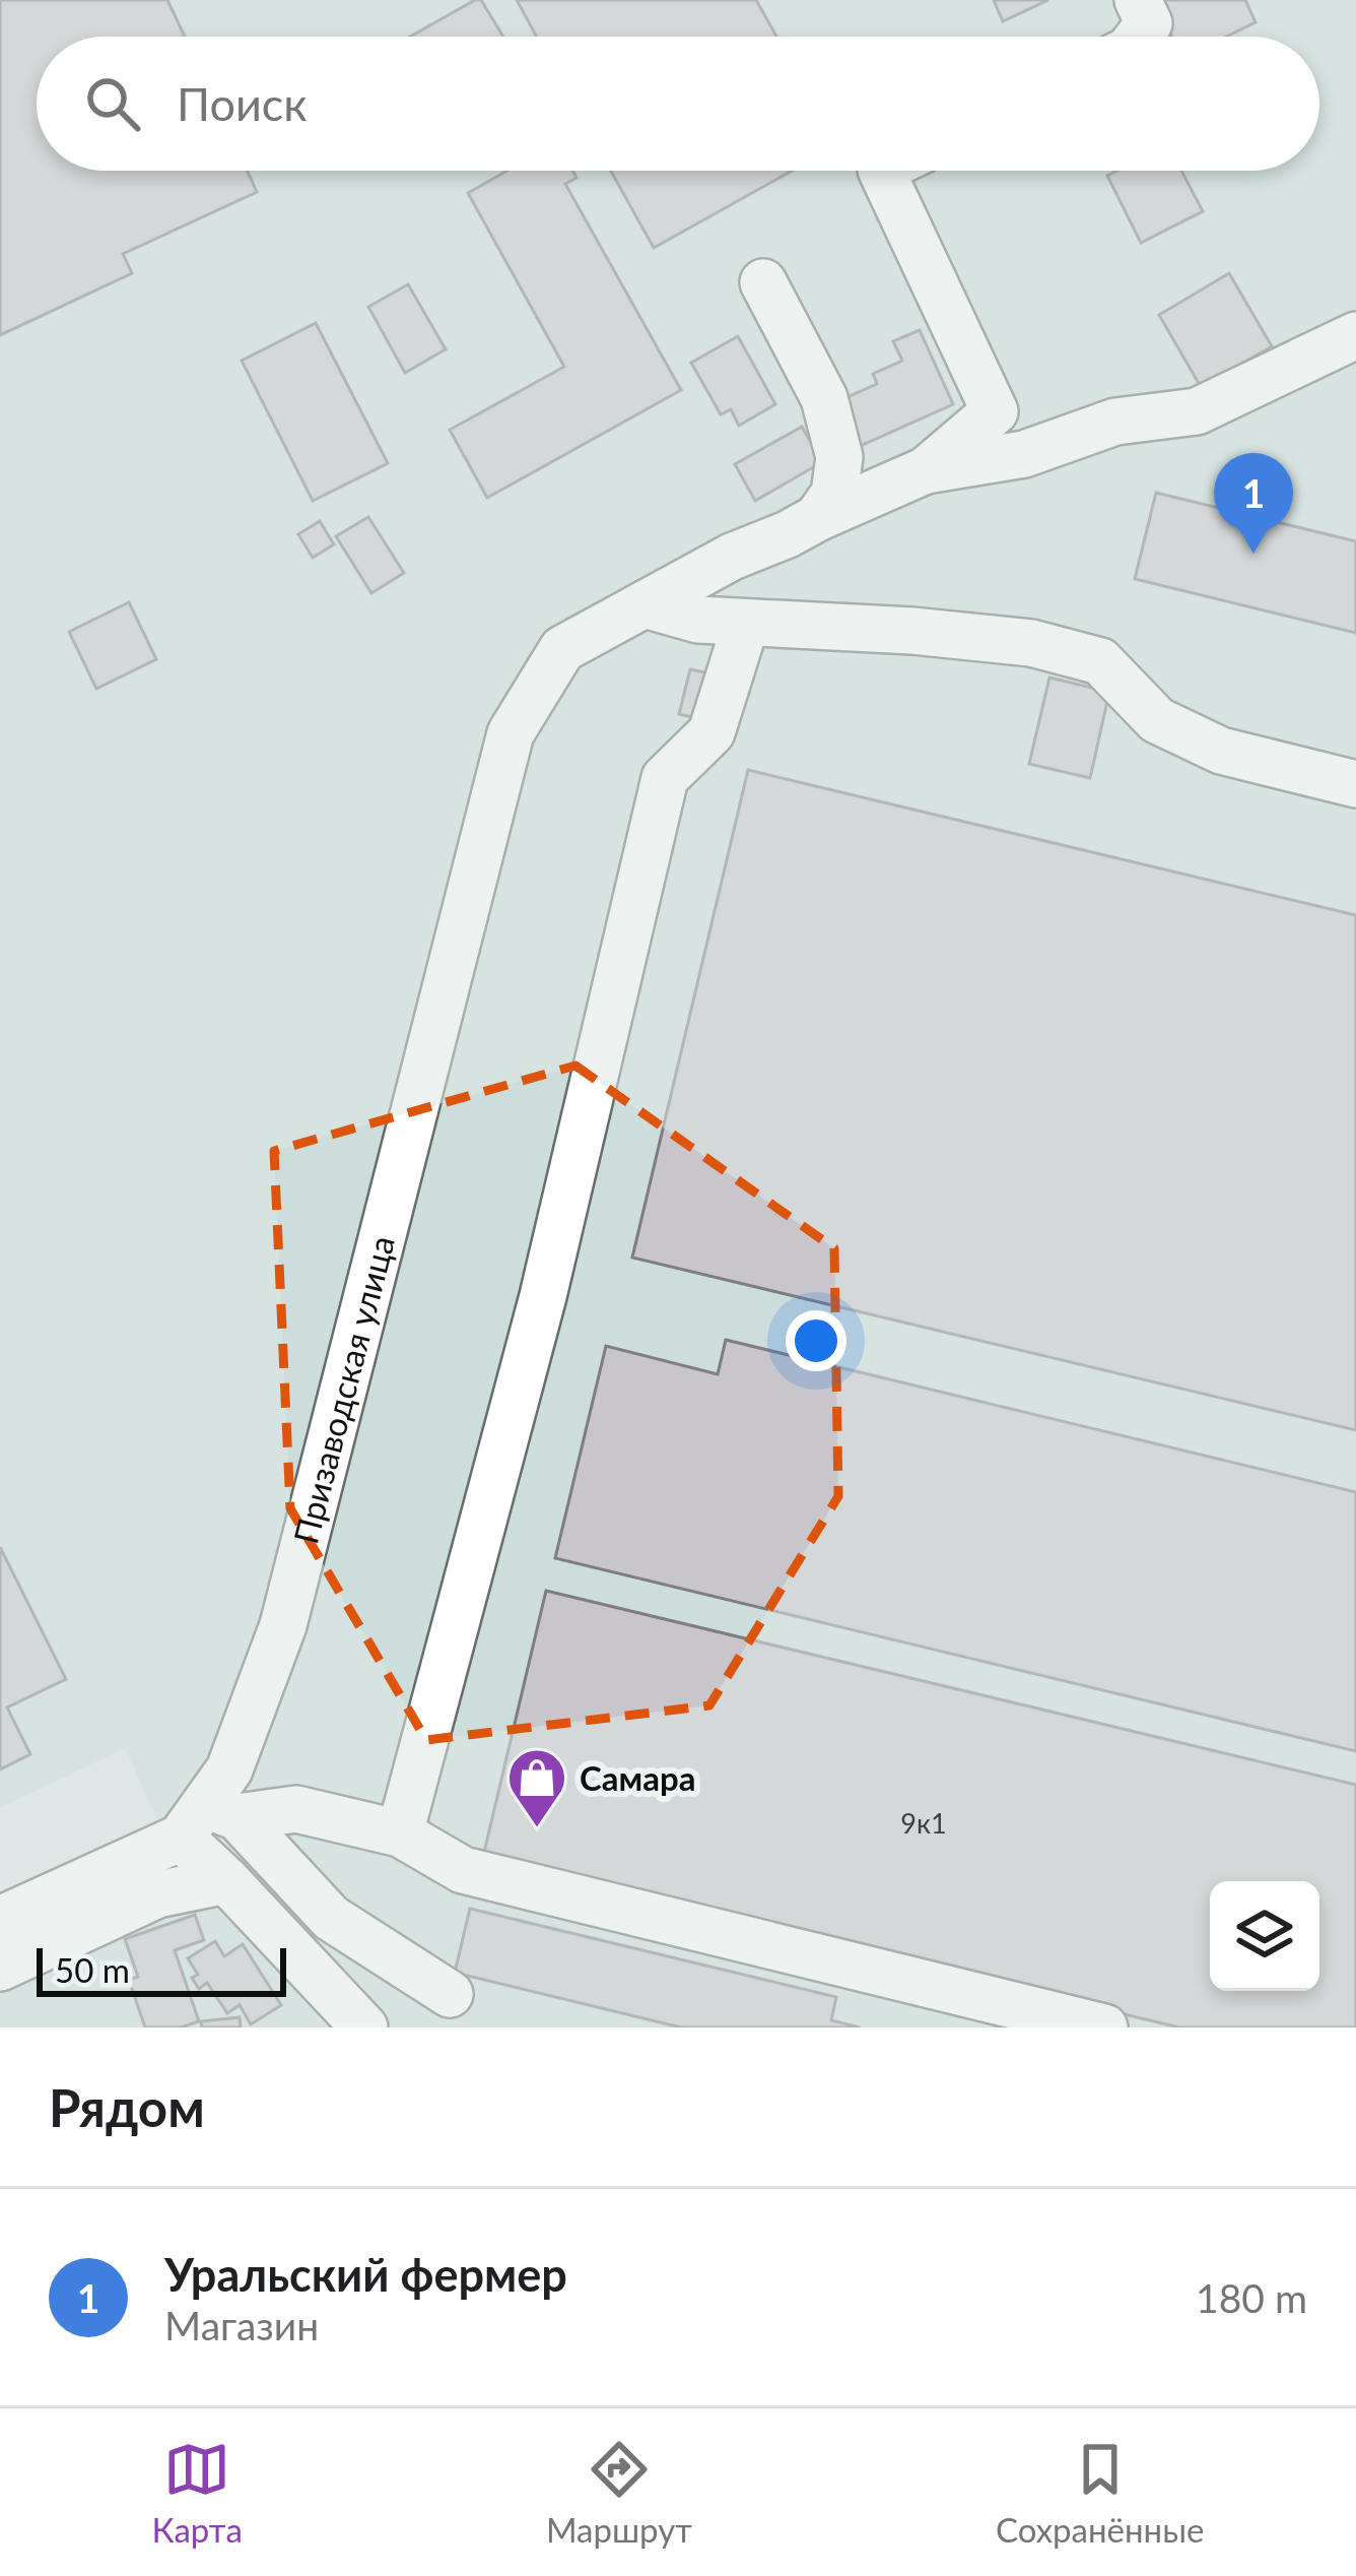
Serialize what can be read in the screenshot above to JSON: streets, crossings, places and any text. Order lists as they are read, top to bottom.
{
  "streets": {
    "street": ["Призаводская улица"]
  },
  "places": {
    "shop": ["Самара"]
  },
  "house_numbers": ["9к1"],
  "scale_bar": "50 m",
  "page": {
    "search": "Поиск",
    "pins": "1",
    "scale": "50 m",
    "heading": "Рядом",
    "list": [
      {
        "mark": "1",
        "name": "Уральский фермер",
        "note": "Магазин",
        "value": "180 m"
      }
    ],
    "nav": ["Карта", "Маршрут", "Сохранённые"]
  }
}
